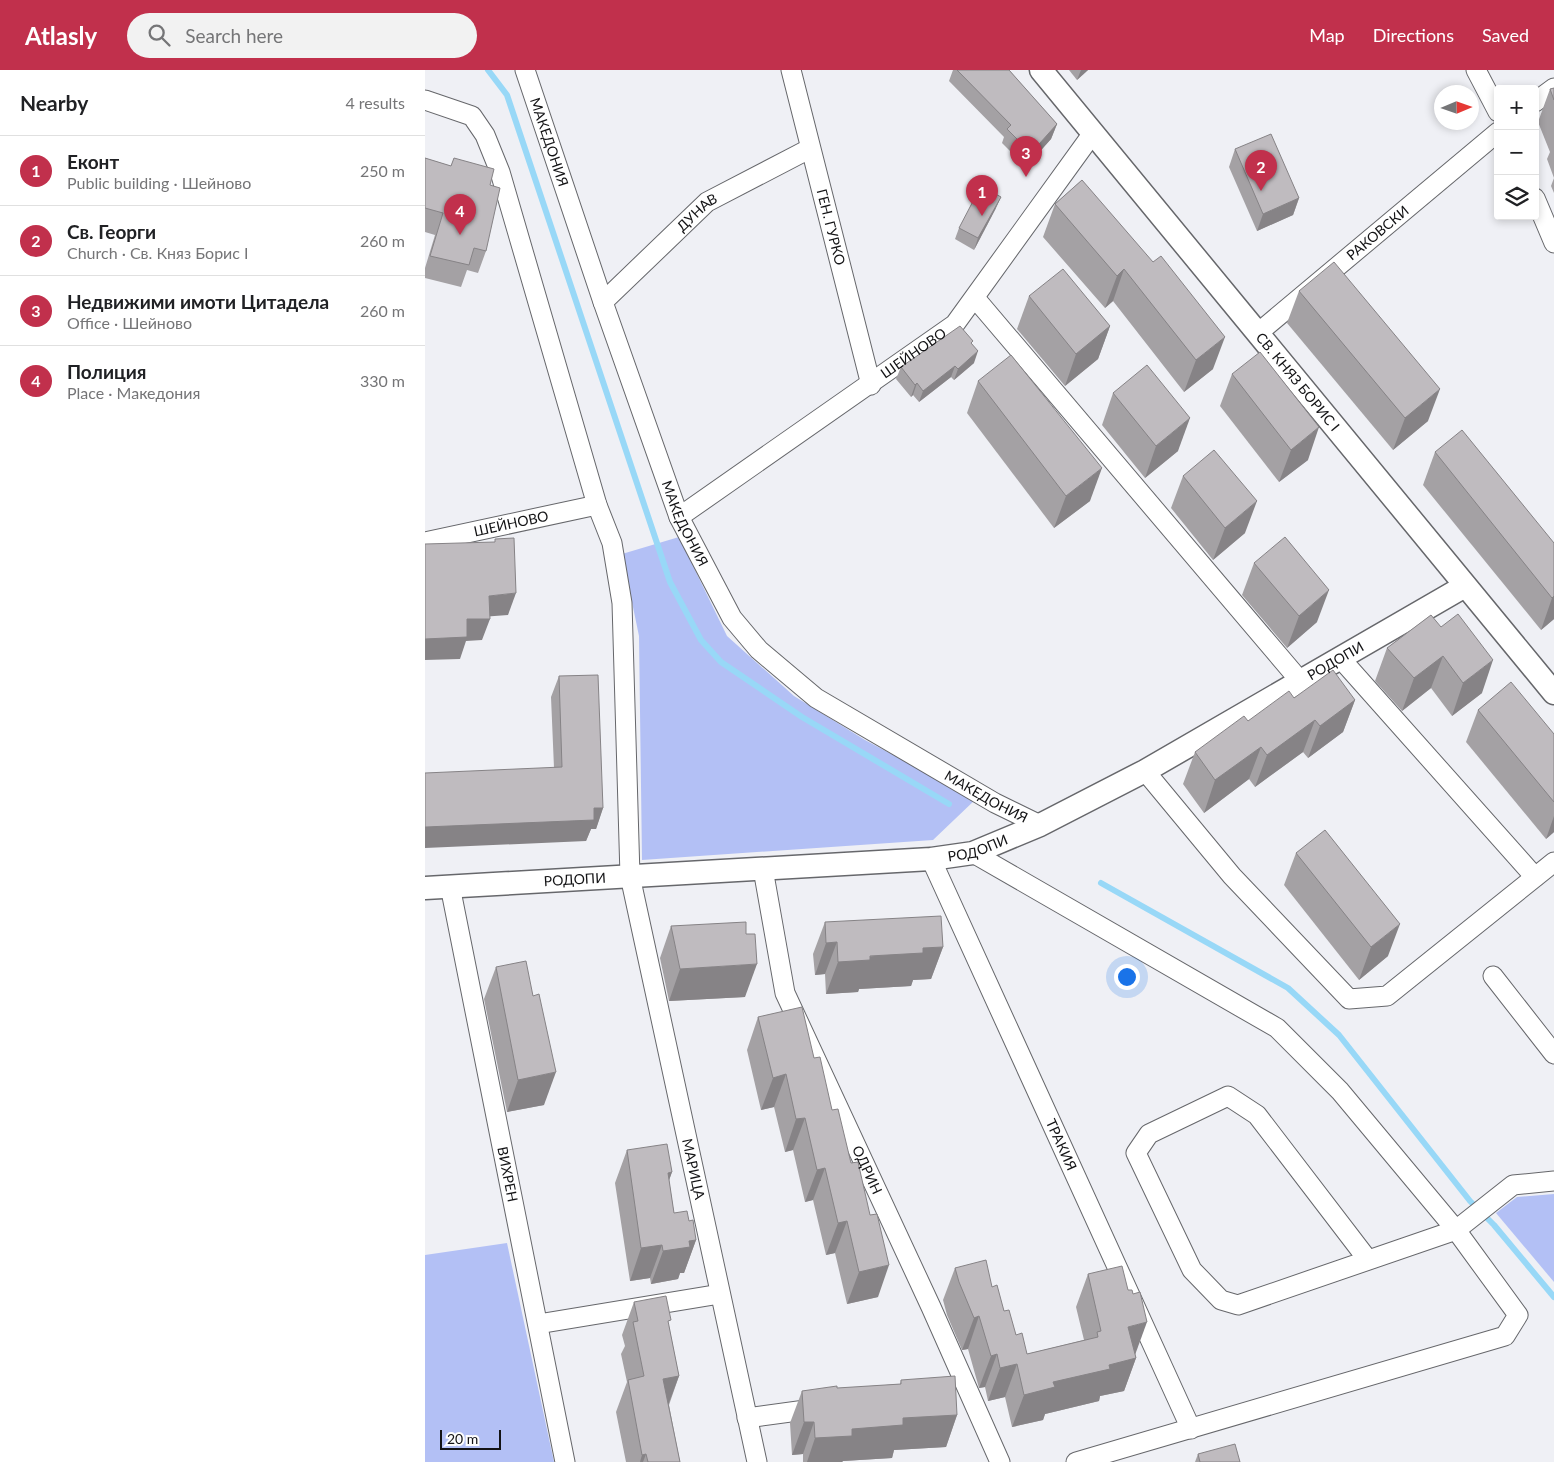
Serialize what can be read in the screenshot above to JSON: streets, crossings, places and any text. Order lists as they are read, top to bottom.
{
  "streets": {
    "street": [
      "МАКЕДОНИЯ",
      "ДУНАВ",
      "ГЕН. ГУРКО",
      "РАКОВСКИ",
      "ШЕЙНОВО",
      "СВ. КНЯЗ БОРИС I",
      "РОДОПИ",
      "ТРАКИЯ",
      "МАРИЦА",
      "ОДРИН",
      "ВИХРЕН"
    ]
  },
  "crossings": [
    ["МАКЕДОНИЯ", "ДУНАВ"],
    ["МАКЕДОНИЯ", "ШЕЙНОВО"],
    ["МАКЕДОНИЯ", "РОДОПИ"],
    ["ДУНАВ", "ГЕН. ГУРКО"],
    ["ГЕН. ГУРКО", "ШЕЙНОВО"],
    ["РАКОВСКИ", "СВ. КНЯЗ БОРИС I"],
    ["ШЕЙНОВО", "СВ. КНЯЗ БОРИС I"],
    ["ШЕЙНОВО", "МАРИЦА"],
    ["СВ. КНЯЗ БОРИС I", "РОДОПИ"],
    ["РОДОПИ", "ТРАКИЯ"],
    ["РОДОПИ", "МАРИЦА"],
    ["РОДОПИ", "ОДРИН"],
    ["РОДОПИ", "ВИХРЕН"]
  ],
  "scale_bar": "20 m",
  "north": "right",
  "page": {
    "header": "Atlasly",
    "search": "Search here",
    "nav": ["Map", "Directions", "Saved"],
    "heading": ["Nearby", "4 results"],
    "map_buttons": ["+", "−"],
    "list": [
      {
        "mark": "1",
        "name": "Еконт",
        "note": "Public building · Шейново",
        "value": "250 m"
      },
      {
        "mark": "2",
        "name": "Св. Георги",
        "note": "Church · Св. Княз Борис I",
        "value": "260 m"
      },
      {
        "mark": "3",
        "name": "Недвижими имоти Цитадела",
        "note": "Office · Шейново",
        "value": "260 m"
      },
      {
        "mark": "4",
        "name": "Полиция",
        "note": "Place · Македония",
        "value": "330 m"
      }
    ],
    "pins": [
      "3",
      "2",
      "1",
      "4"
    ],
    "scale": "20 m"
  }
}
